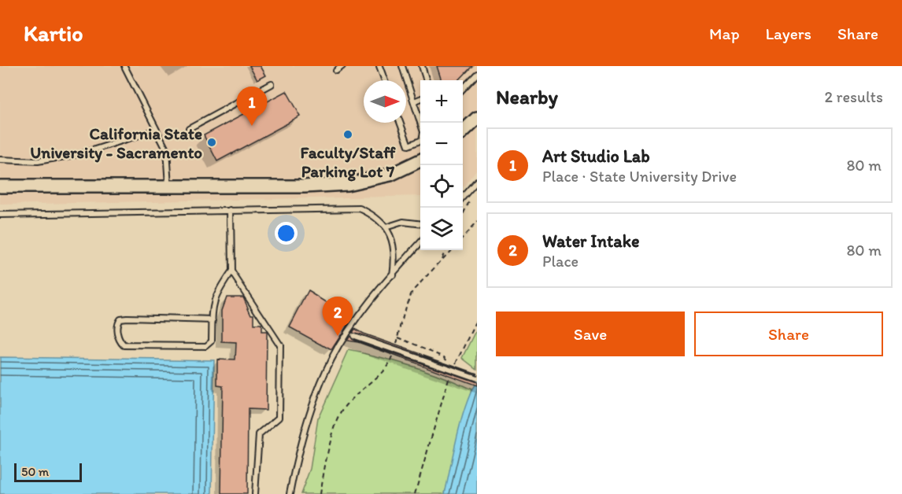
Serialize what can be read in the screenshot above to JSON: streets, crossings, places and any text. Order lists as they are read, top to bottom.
{
  "places": ["Faculty/Staff Parking Lot 7", "California State University - Sacramento"],
  "scale_bar": "50 m",
  "north": "right",
  "page": {
    "header": "Kartio",
    "nav": ["Map", "Layers", "Share"],
    "heading": ["Nearby", "2 results"],
    "map_buttons": ["+", "−"],
    "pins": ["1", "2"],
    "list": [
      {
        "mark": "1",
        "name": "Art Studio Lab",
        "note": "Place · State University Drive",
        "value": "80 m"
      },
      {
        "mark": "2",
        "name": "Water Intake",
        "note": "Place",
        "value": "80 m"
      }
    ],
    "buttons": ["Save", "Share"],
    "scale": "50 m"
  }
}
